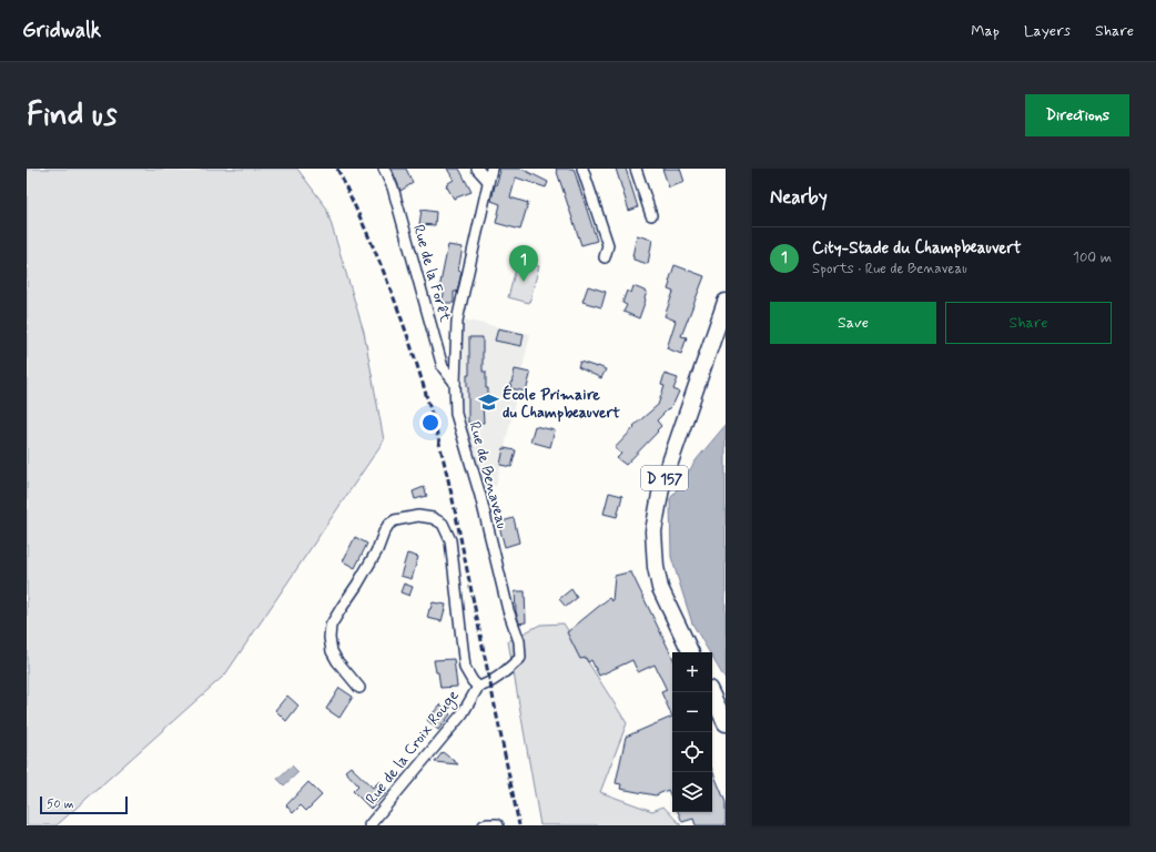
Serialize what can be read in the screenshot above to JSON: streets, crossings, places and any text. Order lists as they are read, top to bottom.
{
  "streets": {
    "main road": ["D 157"],
    "street": ["Rue de la Forêt", "Rue de Benaveau", "Rue de la Croix Rouge"]
  },
  "crossings": [
    ["Rue de la Forêt", "Rue de Benaveau"],
    ["Rue de Benaveau", "Rue de la Croix Rouge"]
  ],
  "places": {
    "school or university": ["École Primaire du Champbeauvert"]
  },
  "scale_bar": "50 m",
  "page": {
    "header": "Gridwalk",
    "nav": ["Map", "Layers", "Share"],
    "buttons": [
      "Directions",
      ["Save", "Share"]
    ],
    "title": "Find us",
    "heading": "Nearby",
    "list": [
      {
        "mark": "1",
        "name": "City-Stade du Champbeauvert",
        "note": "Sports · Rue de Benaveau",
        "value": "100 m"
      }
    ],
    "pins": "1",
    "map_buttons": ["+", "−"],
    "scale": "50 m"
  }
}
